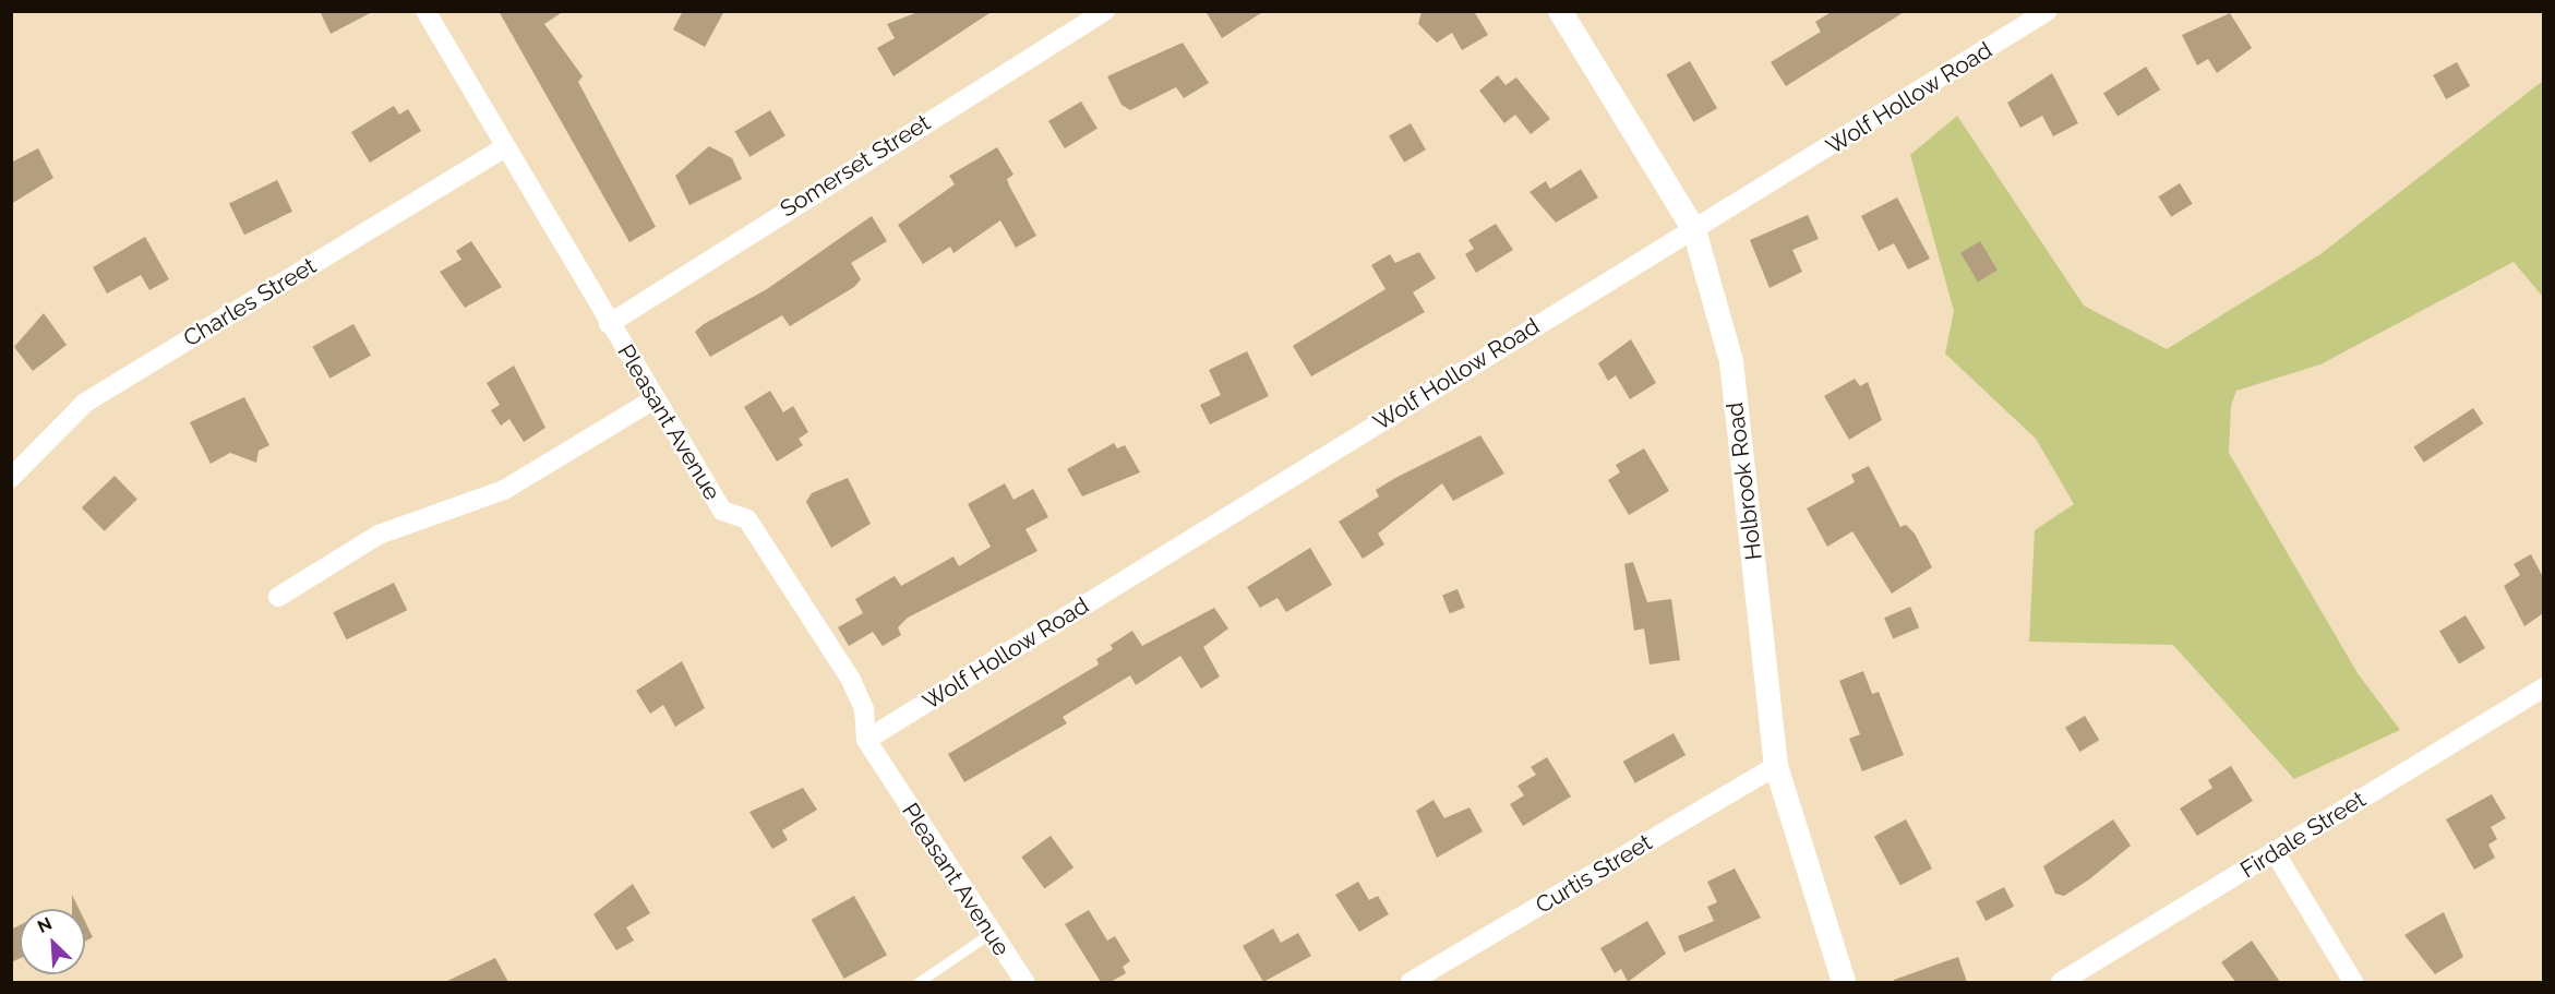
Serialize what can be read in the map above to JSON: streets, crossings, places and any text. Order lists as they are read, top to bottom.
{
  "streets": {
    "street": [
      "Wolf Hollow Road",
      "Somerset Street",
      "Charles Street",
      "Pleasant Avenue",
      "Holbrook Road",
      "Firdale Street",
      "Curtis Street"
    ]
  },
  "crossings": [
    ["Wolf Hollow Road", "Pleasant Avenue"],
    ["Wolf Hollow Road", "Holbrook Road"],
    ["Somerset Street", "Pleasant Avenue"],
    ["Charles Street", "Pleasant Avenue"],
    ["Holbrook Road", "Curtis Street"]
  ],
  "north": "top left"
}
